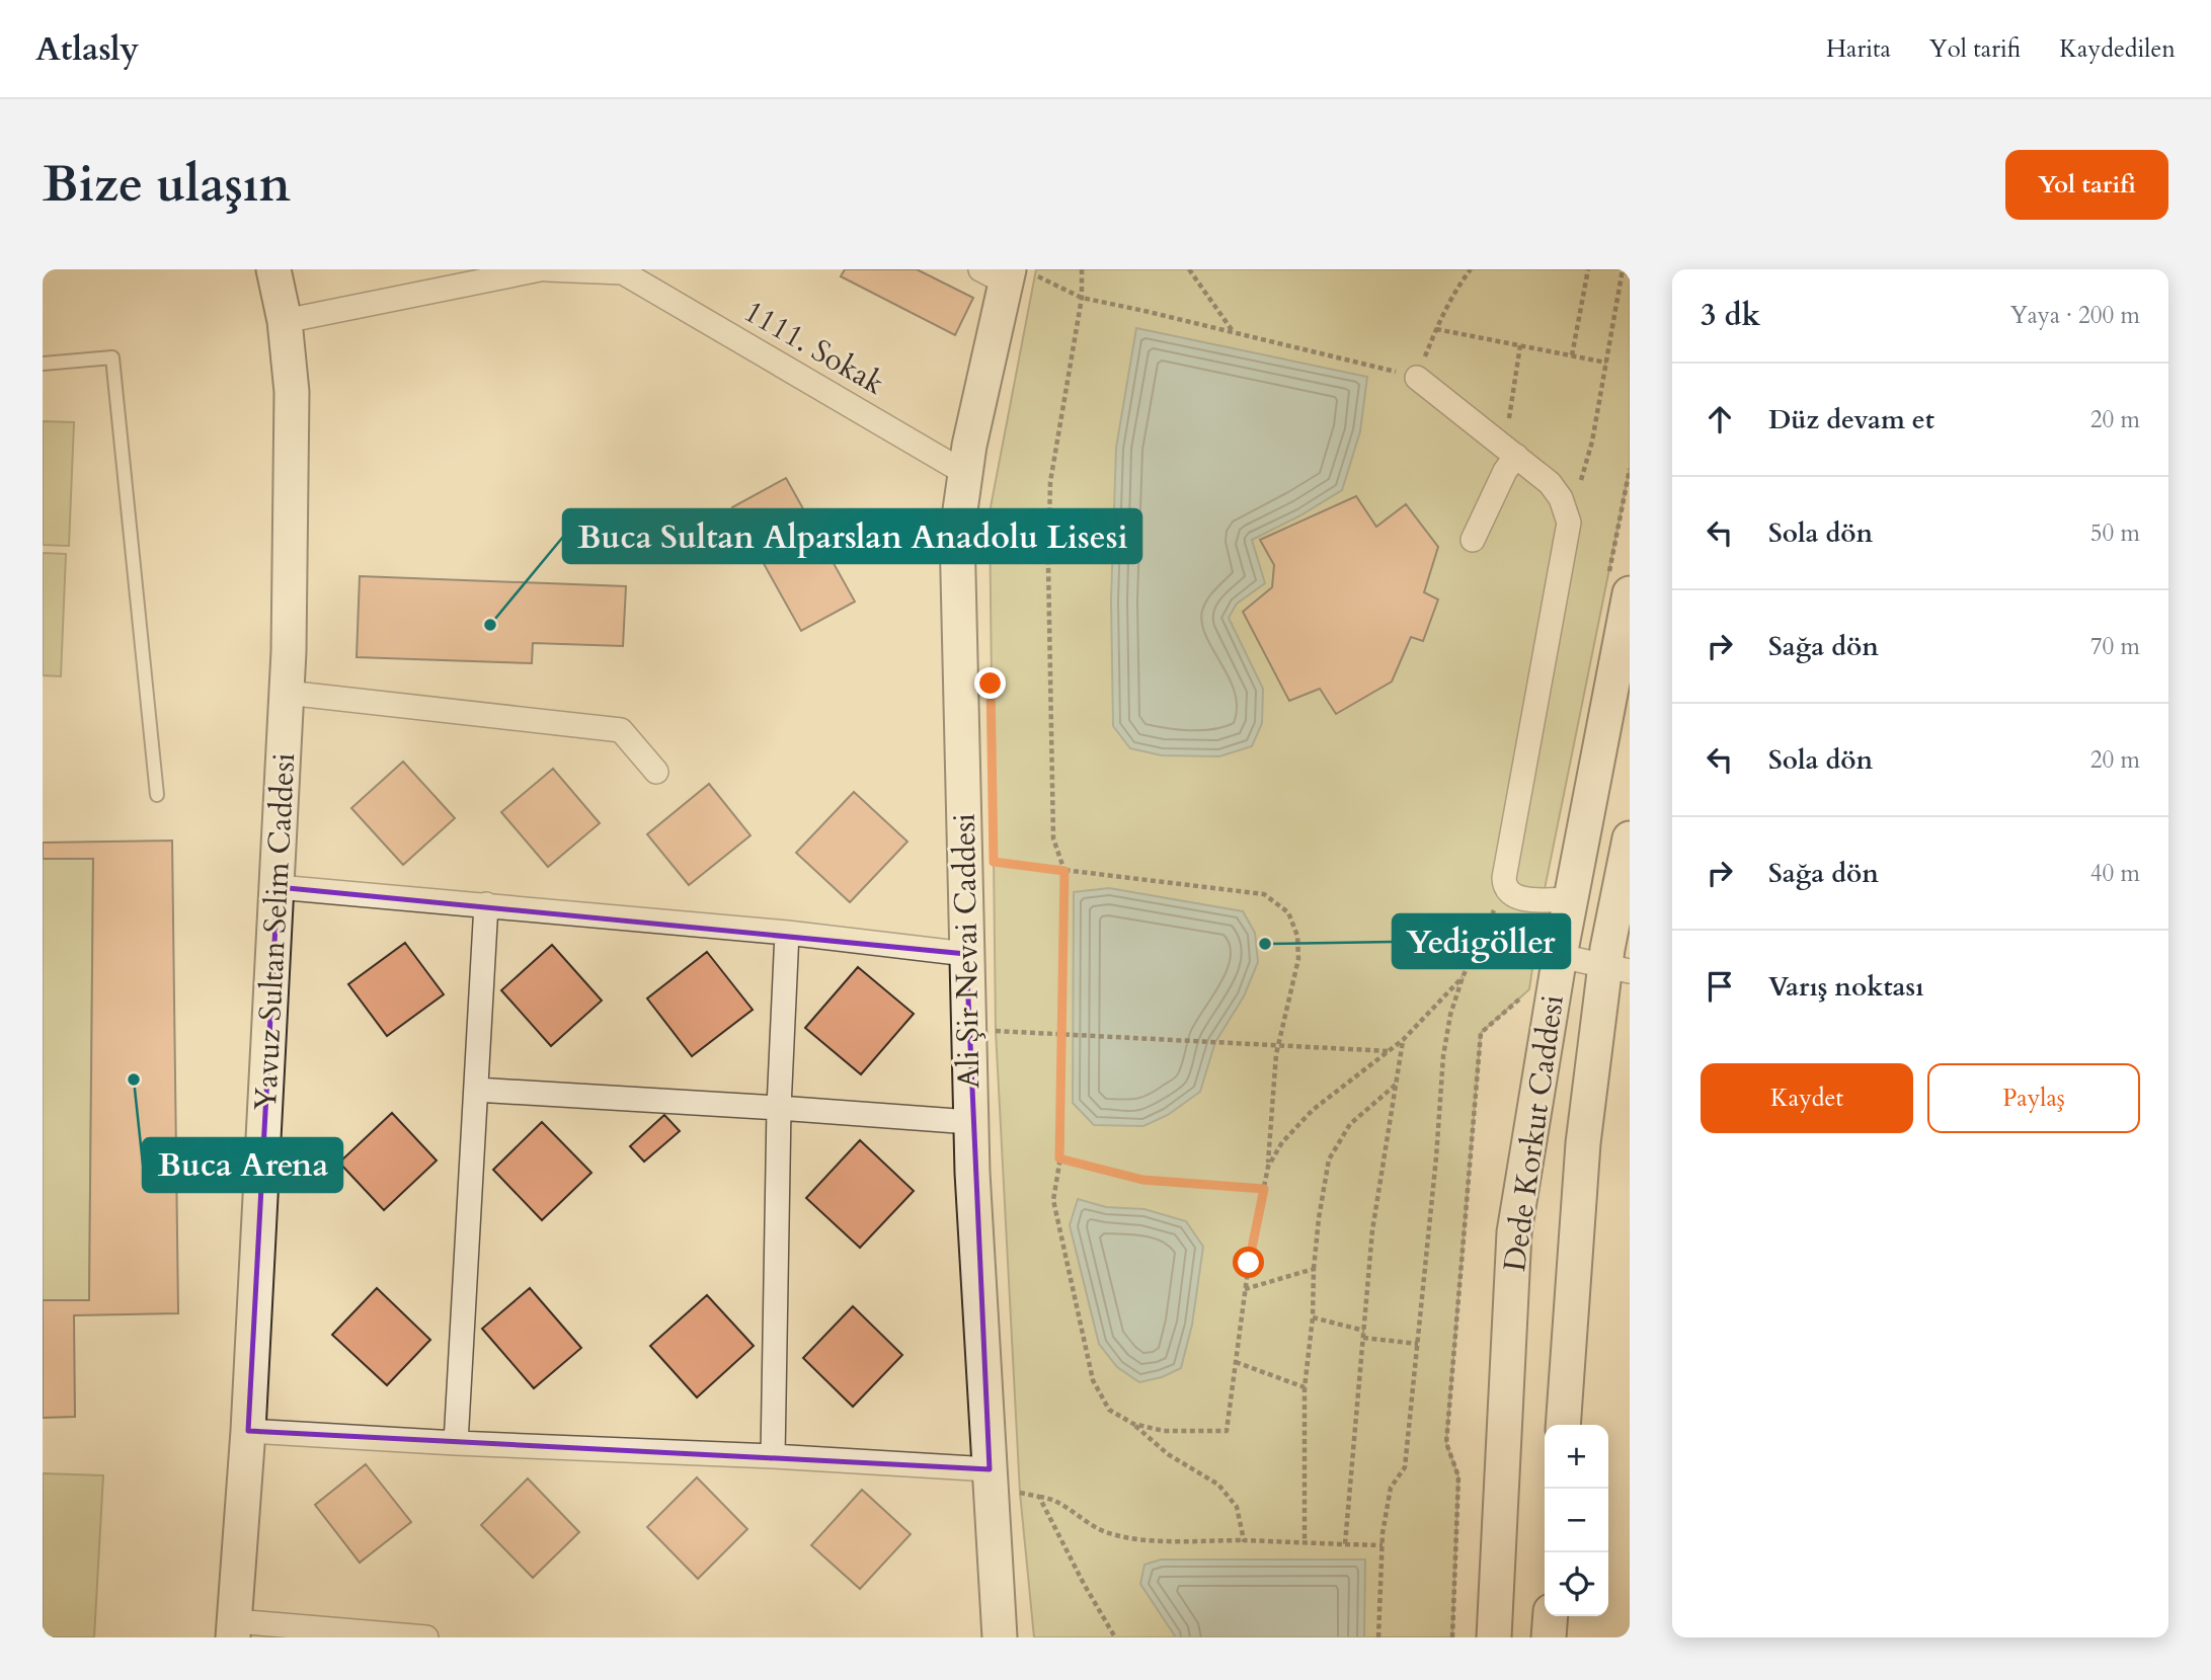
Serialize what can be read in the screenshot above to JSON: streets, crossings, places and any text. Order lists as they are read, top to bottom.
{
  "streets": {
    "street": [
      "1111. Sokak",
      "Yavuz Sultan Selim Caddesi",
      "Ali Şir Nevai Caddesi",
      "Dede Korkut Caddesi"
    ]
  },
  "crossings": [
    ["1111. Sokak", "Ali Şir Nevai Caddesi"]
  ],
  "places": ["Buca Sultan Alparslan Anadolu Lisesi", "Yedigöller", "Buca Arena"],
  "page": {
    "header": "Atlasly",
    "nav": ["Harita", "Yol tarifi", "Kaydedilen"],
    "buttons": [
      "Yol tarifi",
      ["Kaydet", "Paylaş"]
    ],
    "title": "Bize ulaşın",
    "heading": ["3 dk", "Yaya · 200 m"],
    "list": [
      ["Düz devam et", "20 m"],
      ["Sola dön", "50 m"],
      ["Sağa dön", "70 m"],
      ["Sola dön", "20 m"],
      ["Sağa dön", "40 m"],
      "Varış noktası"
    ],
    "map_buttons": ["+", "−"]
  }
}
